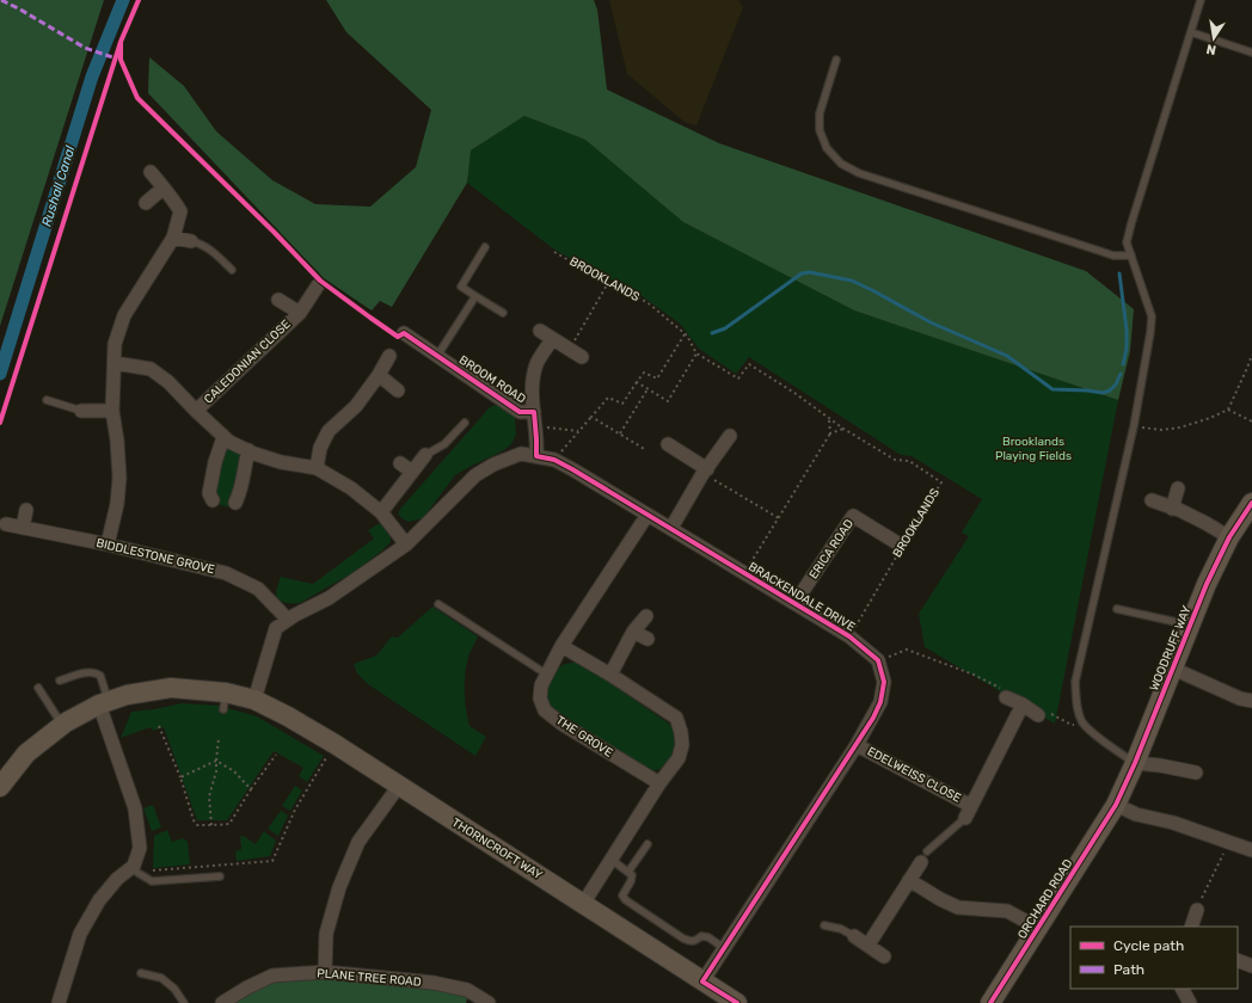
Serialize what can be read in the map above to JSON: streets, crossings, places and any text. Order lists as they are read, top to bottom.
{
  "streets": {
    "street": [
      "CALEDONIAN CLOSE",
      "BROOM ROAD",
      "ERICA ROAD",
      "BIDDLESTONE GROVE",
      "BRACKENDALE DRIVE",
      "WOODRUFF WAY",
      "THE GROVE",
      "EDELWEISS CLOSE",
      "THORNCROFT WAY",
      "ORCHARD ROAD",
      "PLANE TREE ROAD"
    ],
    "path": ["BROOKLANDS"]
  },
  "crossings": [
    ["BROOKLANDS", "ERICA ROAD"],
    ["BROOKLANDS", "BRACKENDALE DRIVE"],
    ["BROOM ROAD", "BRACKENDALE DRIVE"],
    ["ERICA ROAD", "BRACKENDALE DRIVE"],
    ["BIDDLESTONE GROVE", "BRACKENDALE DRIVE"],
    ["BRACKENDALE DRIVE", "THE GROVE"],
    ["BRACKENDALE DRIVE", "THORNCROFT WAY"],
    ["WOODRUFF WAY", "ORCHARD ROAD"]
  ],
  "water": ["Rushall Canal"],
  "parks": ["Brooklands Playing Fields"],
  "legend": ["Cycle path", "Path"],
  "north": "bottom"
}
